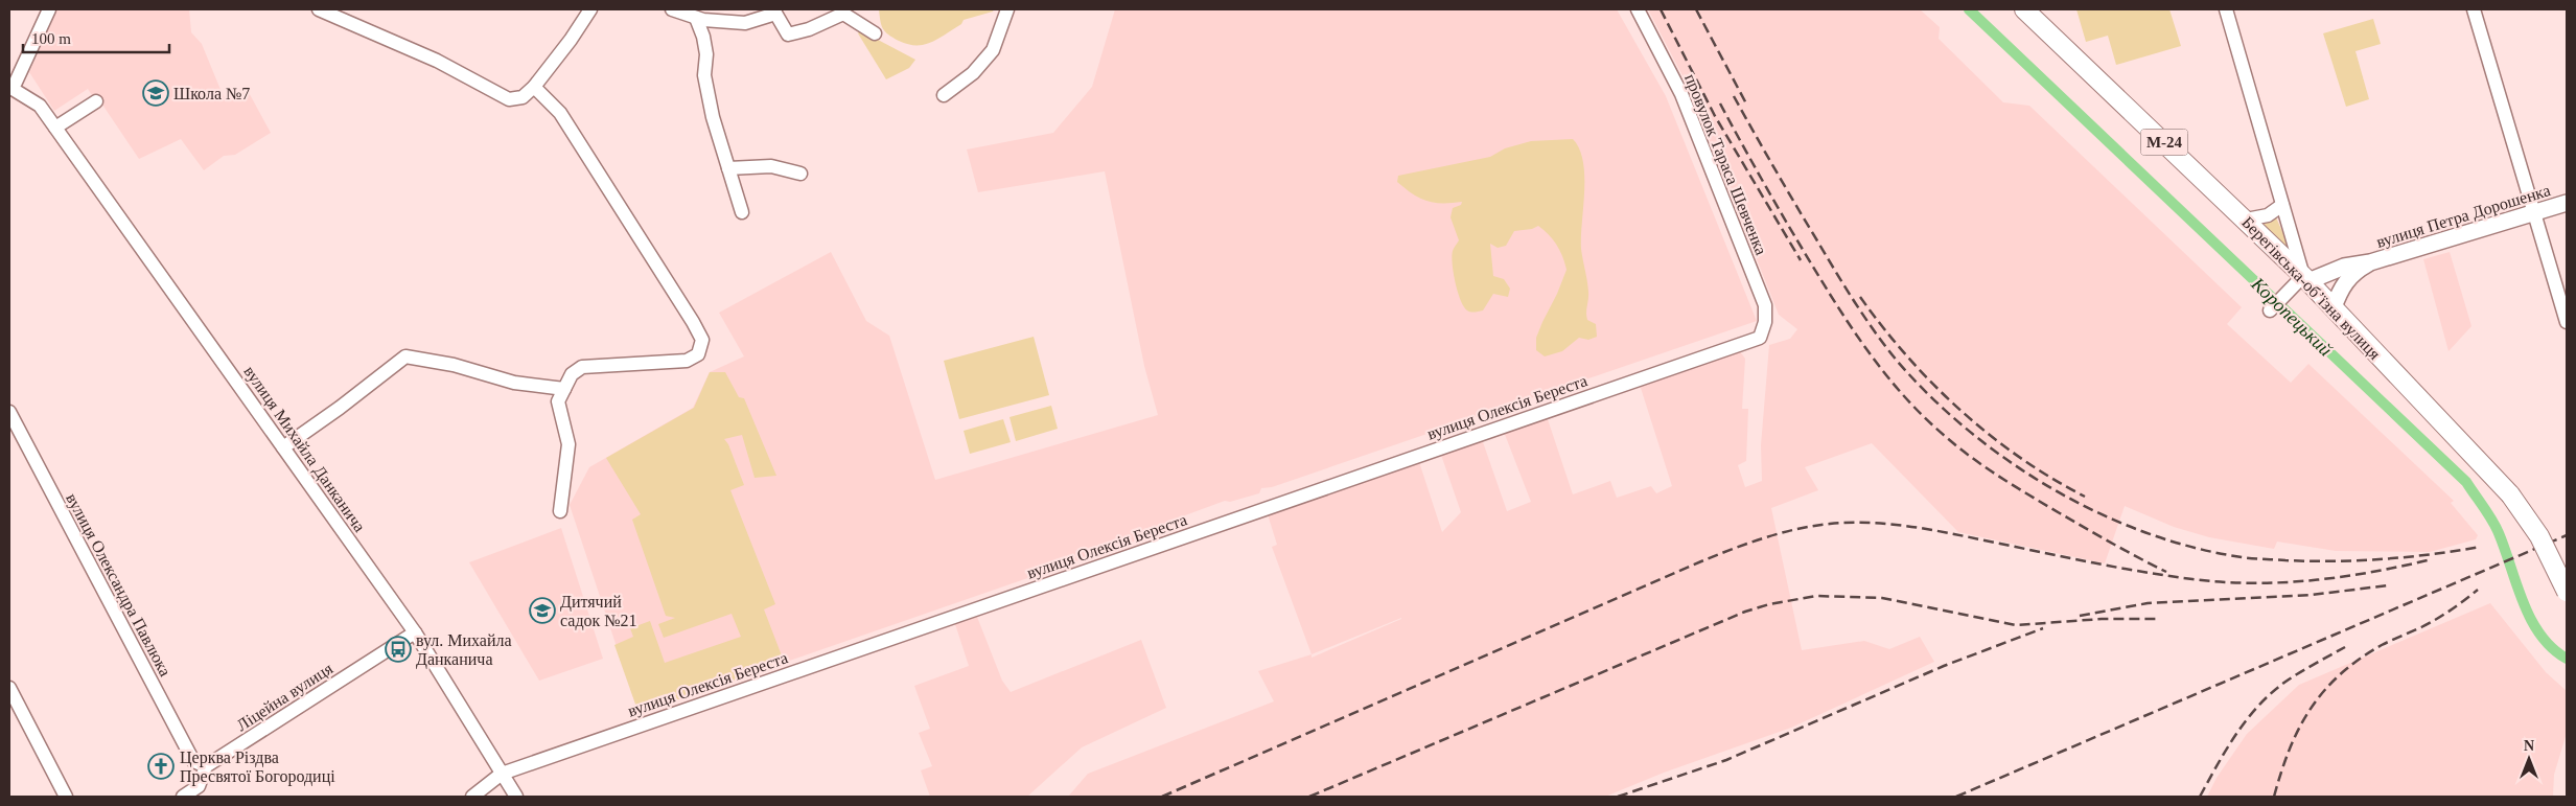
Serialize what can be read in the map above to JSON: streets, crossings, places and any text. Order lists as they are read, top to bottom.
{
  "streets": {
    "highway": ["М-24", "Берегівська-обʼїзна вулиця"],
    "main road": ["вулиця Петра Дорошенка"],
    "street": [
      "провулок Тараса Шевченка",
      "вулиця Олексія Береста",
      "вулиця Михайла Данканича",
      "вулиця Олександра Павлюка",
      "Ліцейна вулиця"
    ]
  },
  "crossings": [
    ["провулок Тараса Шевченка", "вулиця Олексія Береста"],
    ["вулиця Петра Дорошенка", "Берегівська-обʼїзна вулиця"],
    ["вулиця Олексія Береста", "вулиця Михайла Данканича"],
    ["вулиця Михайла Данканича", "Ліцейна вулиця"],
    ["вулиця Олександра Павлюка", "Ліцейна вулиця"]
  ],
  "water": ["Коропецький"],
  "places": {
    "school or university": ["Школа №7", "Дитячий садок №21"],
    "bus stop": ["вул. Михайла Данканича"],
    "church": ["Церква Різдва Пресвятої Богородиці"]
  },
  "scale_bar": "100 m",
  "north": "top"
}
